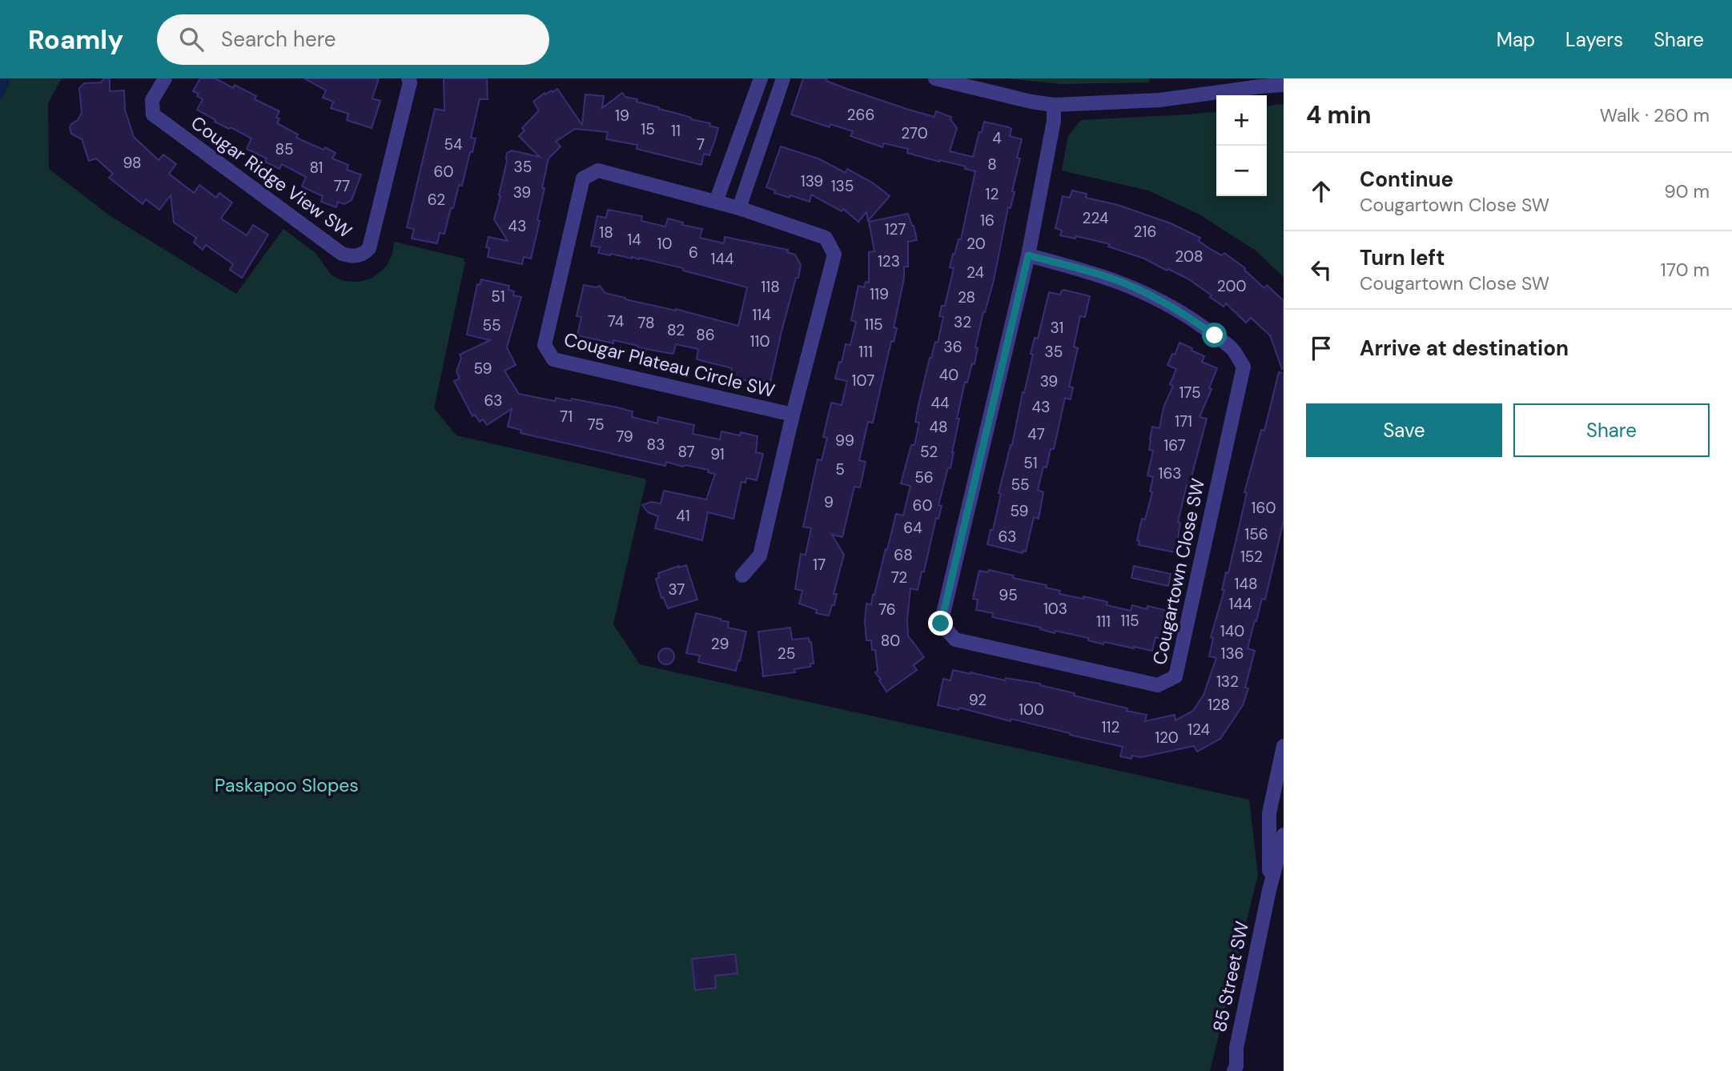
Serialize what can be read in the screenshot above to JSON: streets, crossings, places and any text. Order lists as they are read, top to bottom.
{
  "streets": {
    "street": [
      "Cougar Ridge View SW",
      "Cougar Plateau Circle SW",
      "Cougartown Close SW",
      "85 Street SW"
    ]
  },
  "parks": ["Paskapoo Slopes"],
  "house_numbers": [
    "266",
    "19",
    "15",
    "11",
    "270",
    "4",
    "54",
    "7",
    "85",
    "98",
    "8",
    "35",
    "81",
    "60",
    "139",
    "77",
    "135",
    "39",
    "12",
    "62",
    "224",
    "16",
    "43",
    "127",
    "216",
    "18",
    "14",
    "10",
    "20",
    "6",
    "208",
    "144",
    "123",
    "24",
    "200",
    "118",
    "119",
    "51",
    "28",
    "114",
    "74",
    "32",
    "78",
    "115",
    "55",
    "31",
    "82",
    "86",
    "110",
    "36",
    "111",
    "35",
    "59",
    "40",
    "107",
    "39",
    "175",
    "63",
    "44",
    "43",
    "71",
    "171",
    "75",
    "48",
    "47",
    "79",
    "99",
    "83",
    "167",
    "87",
    "52",
    "91",
    "51",
    "5",
    "163",
    "56",
    "55",
    "9",
    "60",
    "160",
    "59",
    "41",
    "64",
    "156",
    "63",
    "68",
    "152",
    "17",
    "72",
    "148",
    "37",
    "95",
    "144",
    "103",
    "76",
    "115",
    "111",
    "140",
    "80",
    "29",
    "25",
    "136",
    "132",
    "92",
    "128",
    "100",
    "112",
    "124",
    "120"
  ],
  "page": {
    "header": "Roamly",
    "search": "Search here",
    "nav": ["Map", "Layers", "Share"],
    "heading": ["4 min", "Walk · 260 m"],
    "map_buttons": ["+", "−"],
    "list": [
      ["Continue", "Cougartown Close SW", "90 m"],
      ["Turn left", "Cougartown Close SW", "170 m"],
      "Arrive at destination"
    ],
    "buttons": ["Save", "Share"]
  }
}
